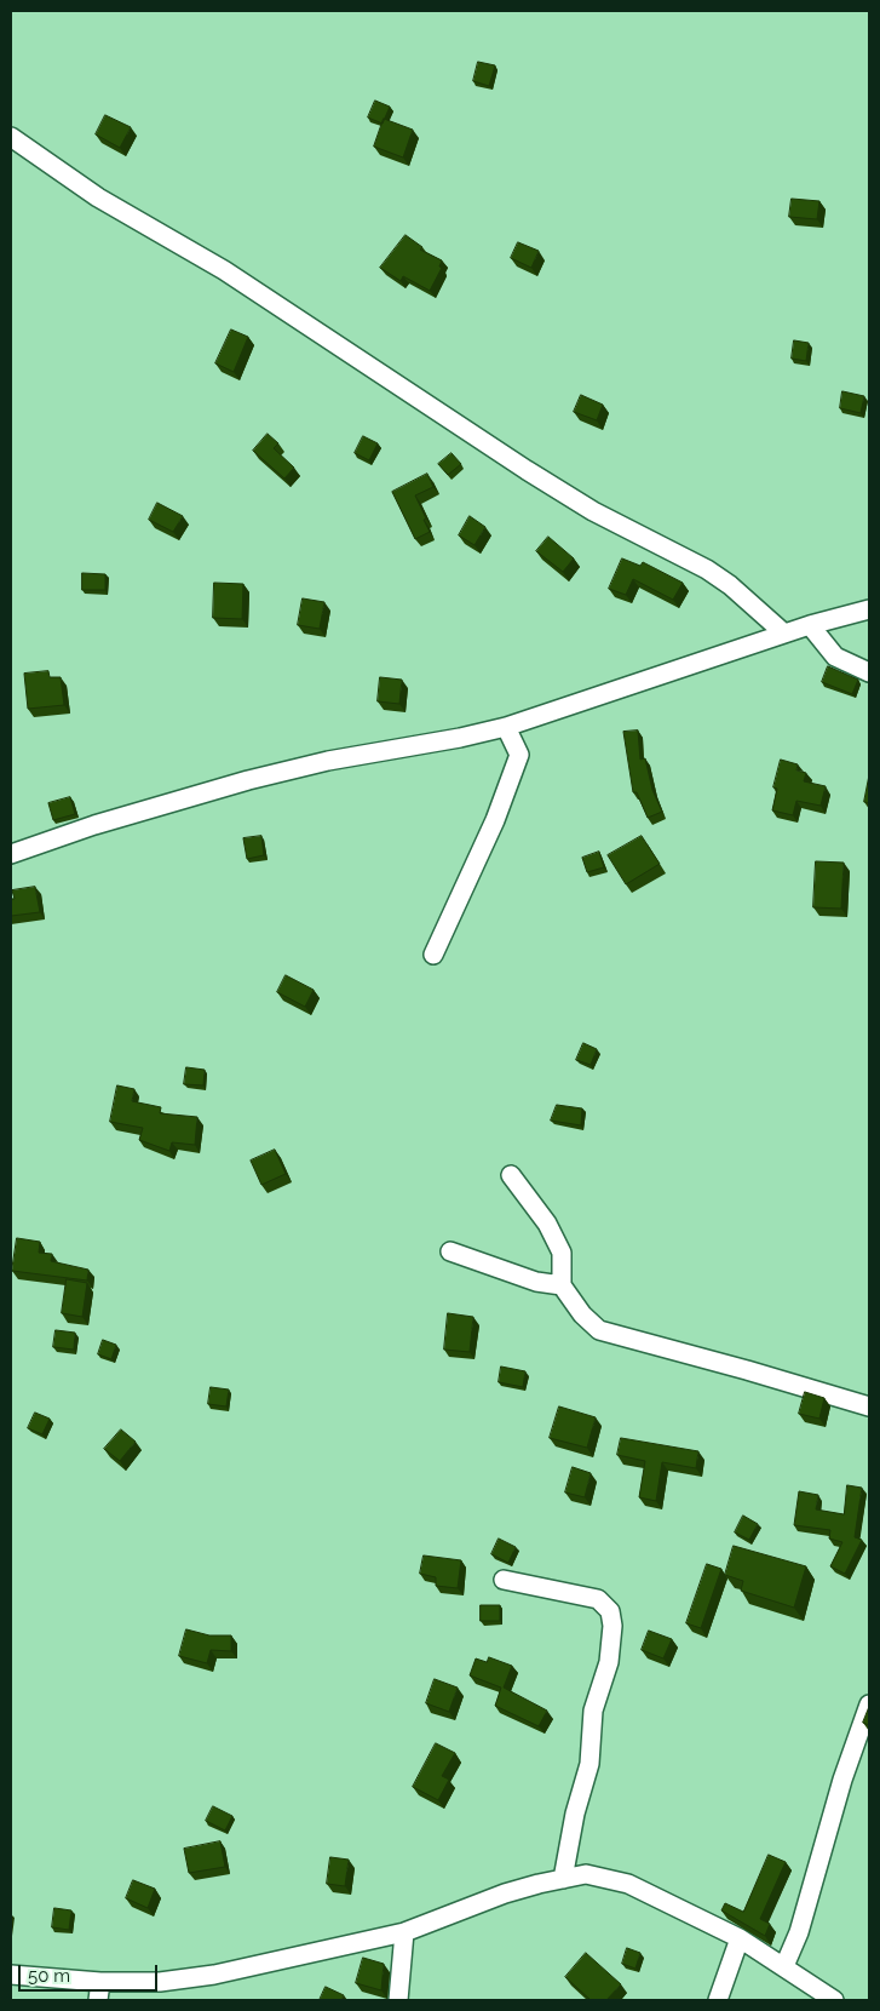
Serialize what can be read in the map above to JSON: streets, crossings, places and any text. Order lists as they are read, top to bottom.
{
  "scale_bar": "50 m"
}
